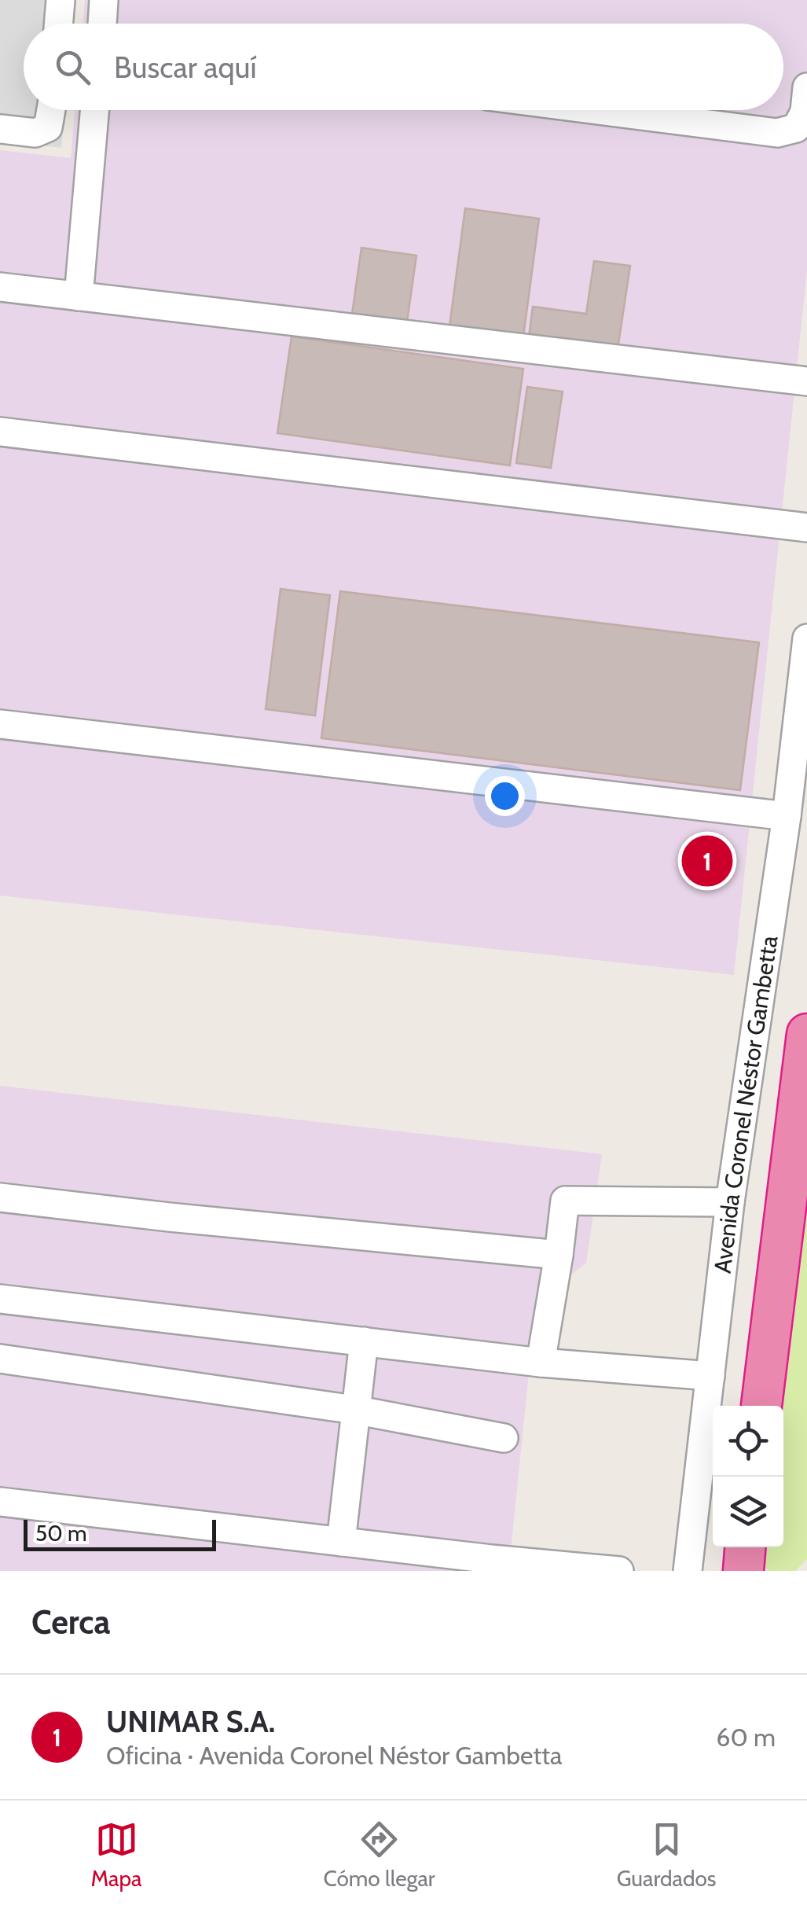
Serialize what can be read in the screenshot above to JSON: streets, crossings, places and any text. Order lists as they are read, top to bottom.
{
  "streets": {
    "street": ["Avenida Coronel Néstor Gambetta"]
  },
  "scale_bar": "50 m",
  "page": {
    "search": "Buscar aquí",
    "pins": "1",
    "scale": "50 m",
    "heading": "Cerca",
    "list": [
      {
        "mark": "1",
        "name": "UNIMAR S.A.",
        "note": "Oficina · Avenida Coronel Néstor Gambetta",
        "value": "60 m"
      }
    ],
    "nav": ["Mapa", "Cómo llegar", "Guardados"]
  }
}
